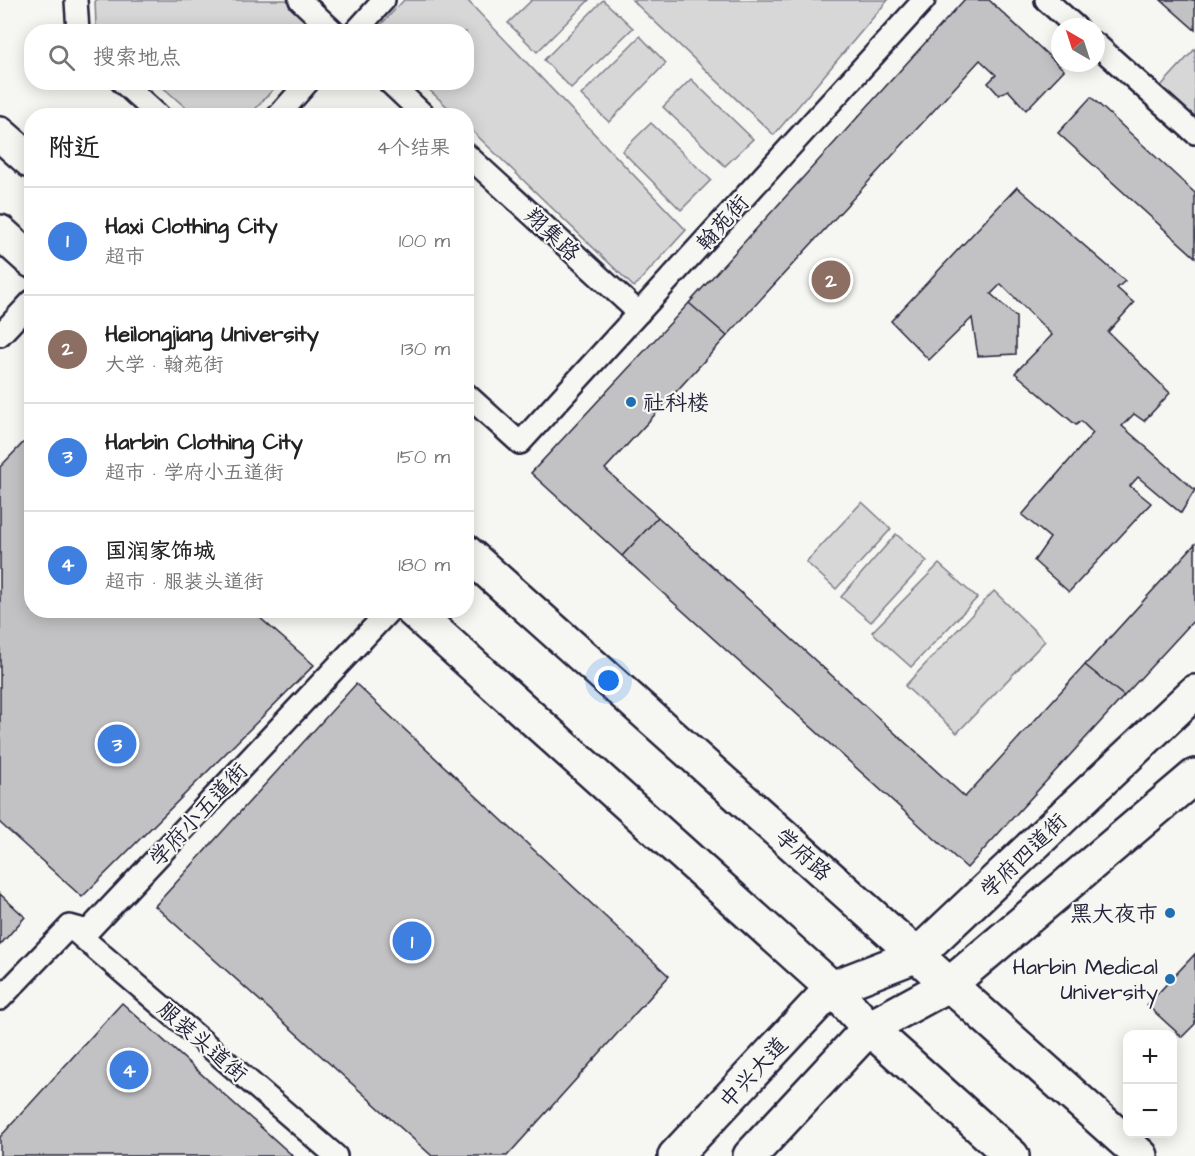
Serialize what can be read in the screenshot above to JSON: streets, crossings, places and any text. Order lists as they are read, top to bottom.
{
  "streets": {
    "main road": ["学府路", "学府四道街", "中兴大道"],
    "street": [
      "翰苑街",
      "翔集路",
      "学府小五道街",
      "服装头道街"
    ]
  },
  "crossings": [
    ["翰苑街", "翔集路"],
    ["学府小五道街", "服装头道街"],
    ["学府路", "学府四道街"],
    ["学府四道街", "中兴大道"]
  ],
  "places": ["社科楼", "黑大夜市", "Harbin Medical University"],
  "north": "top left",
  "page": {
    "search": "搜索地点",
    "heading": ["附近", "4个结果"],
    "list": [
      {
        "mark": "1",
        "name": "Haxi Clothing City",
        "note": "超市",
        "value": "100 m"
      },
      {
        "mark": "2",
        "name": "Heilongjiang University",
        "note": "大学 · 翰苑街",
        "value": "130 m"
      },
      {
        "mark": "3",
        "name": "Harbin Clothing City",
        "note": "超市 · 学府小五道街",
        "value": "150 m"
      },
      {
        "mark": "4",
        "name": "国润家饰城",
        "note": "超市 · 服装头道街",
        "value": "180 m"
      }
    ],
    "pins": [
      "2",
      "3",
      "1",
      "4"
    ],
    "map_buttons": ["+", "−"]
  }
}
